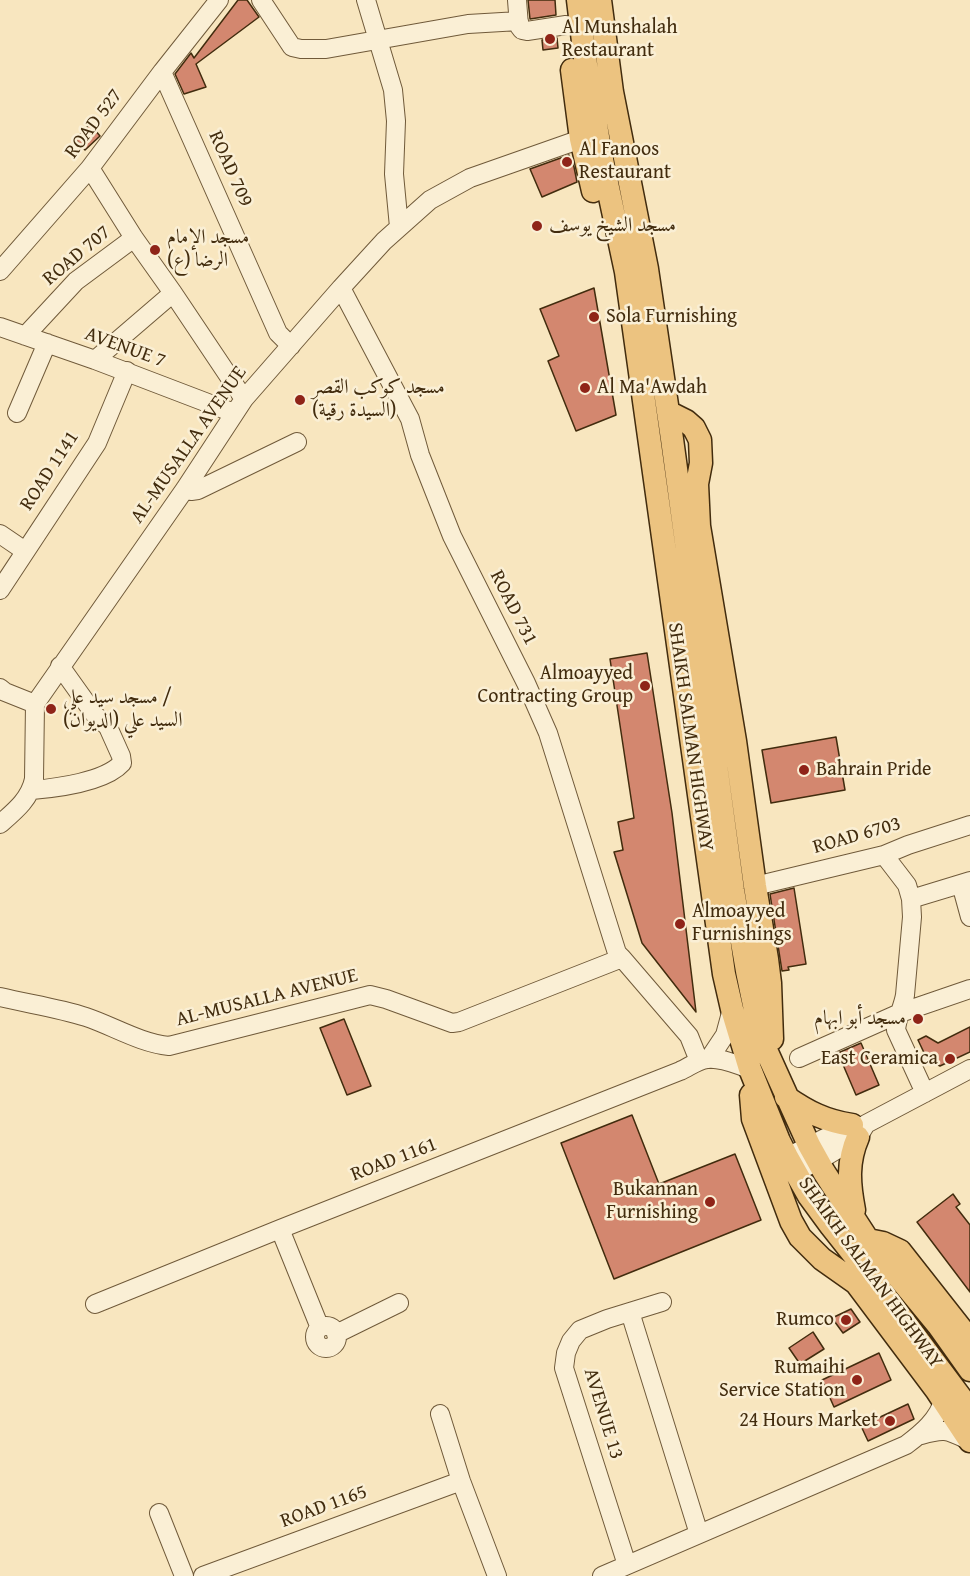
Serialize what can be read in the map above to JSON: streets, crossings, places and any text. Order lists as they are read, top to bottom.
{
  "streets": {
    "main road": ["SHAIKH SALMAN HIGHWAY"],
    "street": [
      "ROAD 527",
      "ROAD 709",
      "ROAD 707",
      "AVENUE 7",
      "AL-MUSALLA AVENUE",
      "ROAD 1141",
      "ROAD 731",
      "ROAD 6703",
      "ROAD 1161",
      "AVENUE 13",
      "ROAD 1165"
    ]
  },
  "crossings": [
    ["ROAD 527", "ROAD 709"],
    ["ROAD 527", "ROAD 707"],
    ["ROAD 709", "AL-MUSALLA AVENUE"],
    ["ROAD 707", "AVENUE 7"],
    ["ROAD 707", "AL-MUSALLA AVENUE"],
    ["AVENUE 7", "AL-MUSALLA AVENUE"],
    ["AVENUE 7", "ROAD 1141"],
    ["AL-MUSALLA AVENUE", "ROAD 731"],
    ["SHAIKH SALMAN HIGHWAY", "ROAD 1161"]
  ],
  "places": [
    "Al Munshalah Restaurant",
    "Al Fanoos Restaurant",
    "مسجد الشيخ يوسف",
    "مسجد الإمام الرضا (ع)",
    "Sola Furnishing",
    "Al Ma'Awdah",
    "مسجد كوكب القصر (السيدة رقية)",
    "Almoayyed Contracting Group",
    "مسجد سيد علي / السيد علي (الديوان)",
    "Bahrain Pride",
    "Almoayyed Furnishings",
    "مسجد أبو ابهام",
    "East Ceramica",
    "Bukannan Furnishing",
    "Rumco",
    "Rumaihi Service Station",
    "24 Hours Market"
  ]
}
